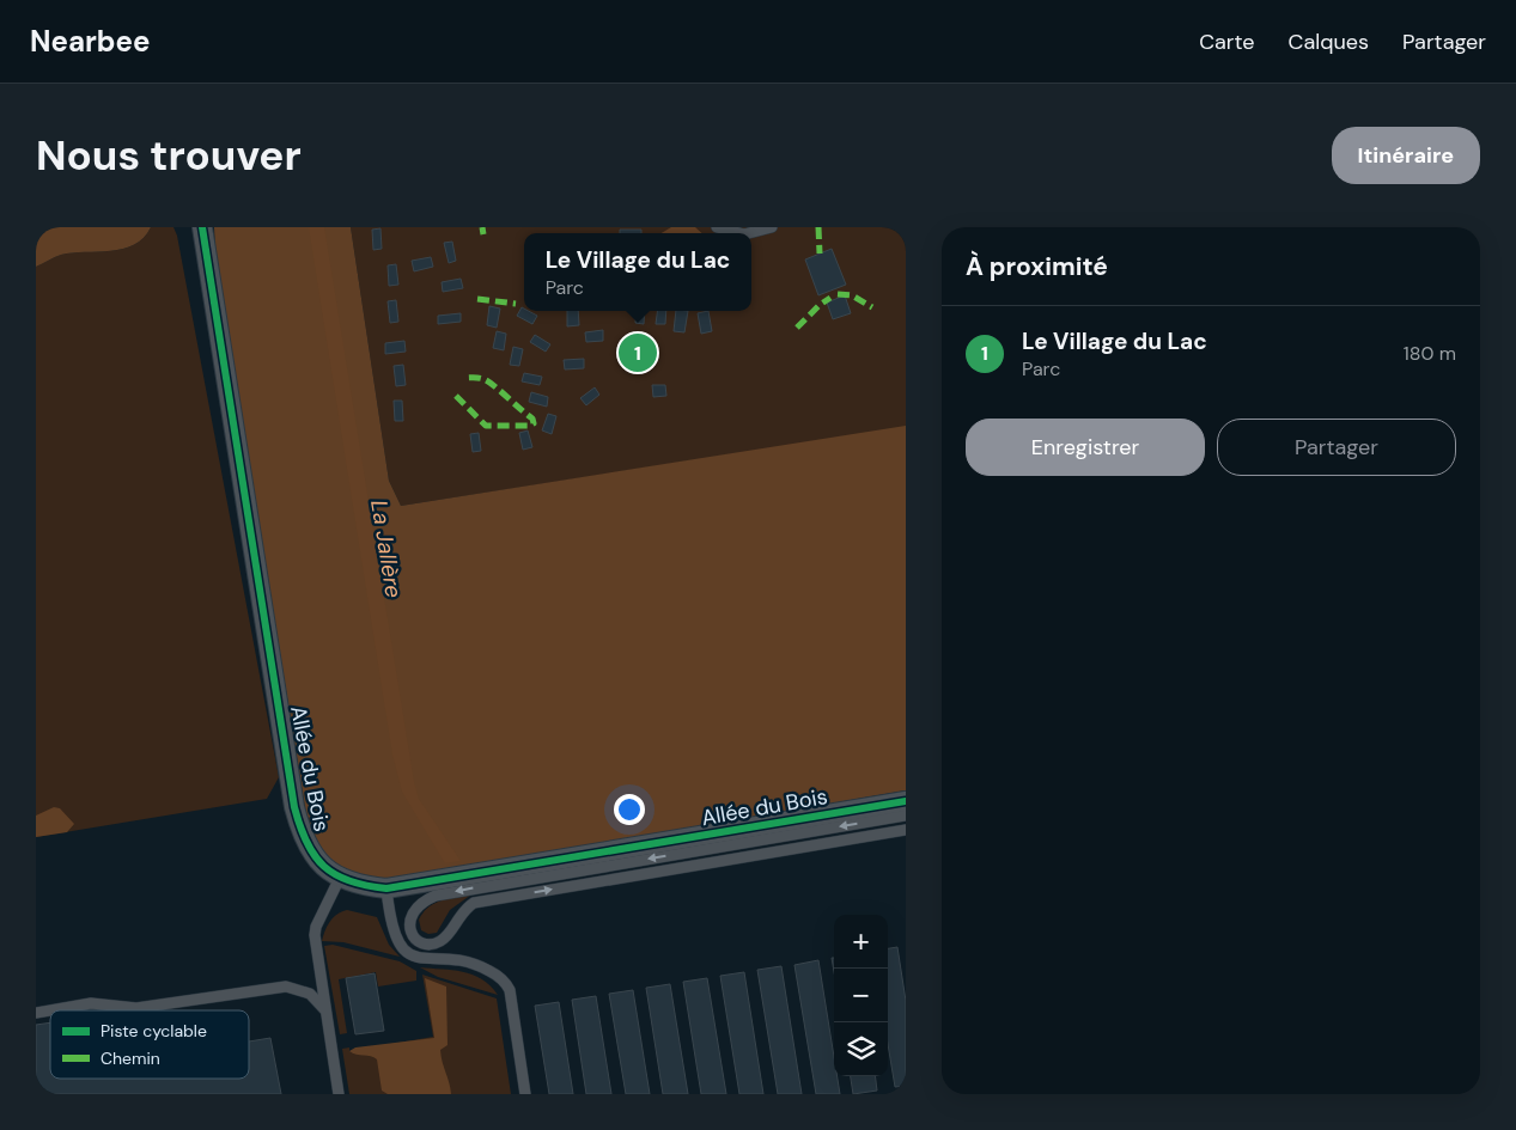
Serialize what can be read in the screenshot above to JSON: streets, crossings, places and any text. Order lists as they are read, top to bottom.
{
  "streets": {
    "street": ["Allée du Bois"]
  },
  "water": ["La Jallère"],
  "legend": ["Piste cyclable", "Chemin"],
  "page": {
    "header": "Nearbee",
    "nav": ["Carte", "Calques", "Partager"],
    "buttons": [
      "Itinéraire",
      ["Enregistrer", "Partager"]
    ],
    "title": "Nous trouver",
    "heading": "À proximité",
    "popup": ["Le Village du Lac", "Parc"],
    "list": [
      {
        "mark": "1",
        "name": "Le Village du Lac",
        "note": "Parc",
        "value": "180 m"
      }
    ],
    "pins": "1",
    "map_buttons": ["+", "−"]
  }
}
